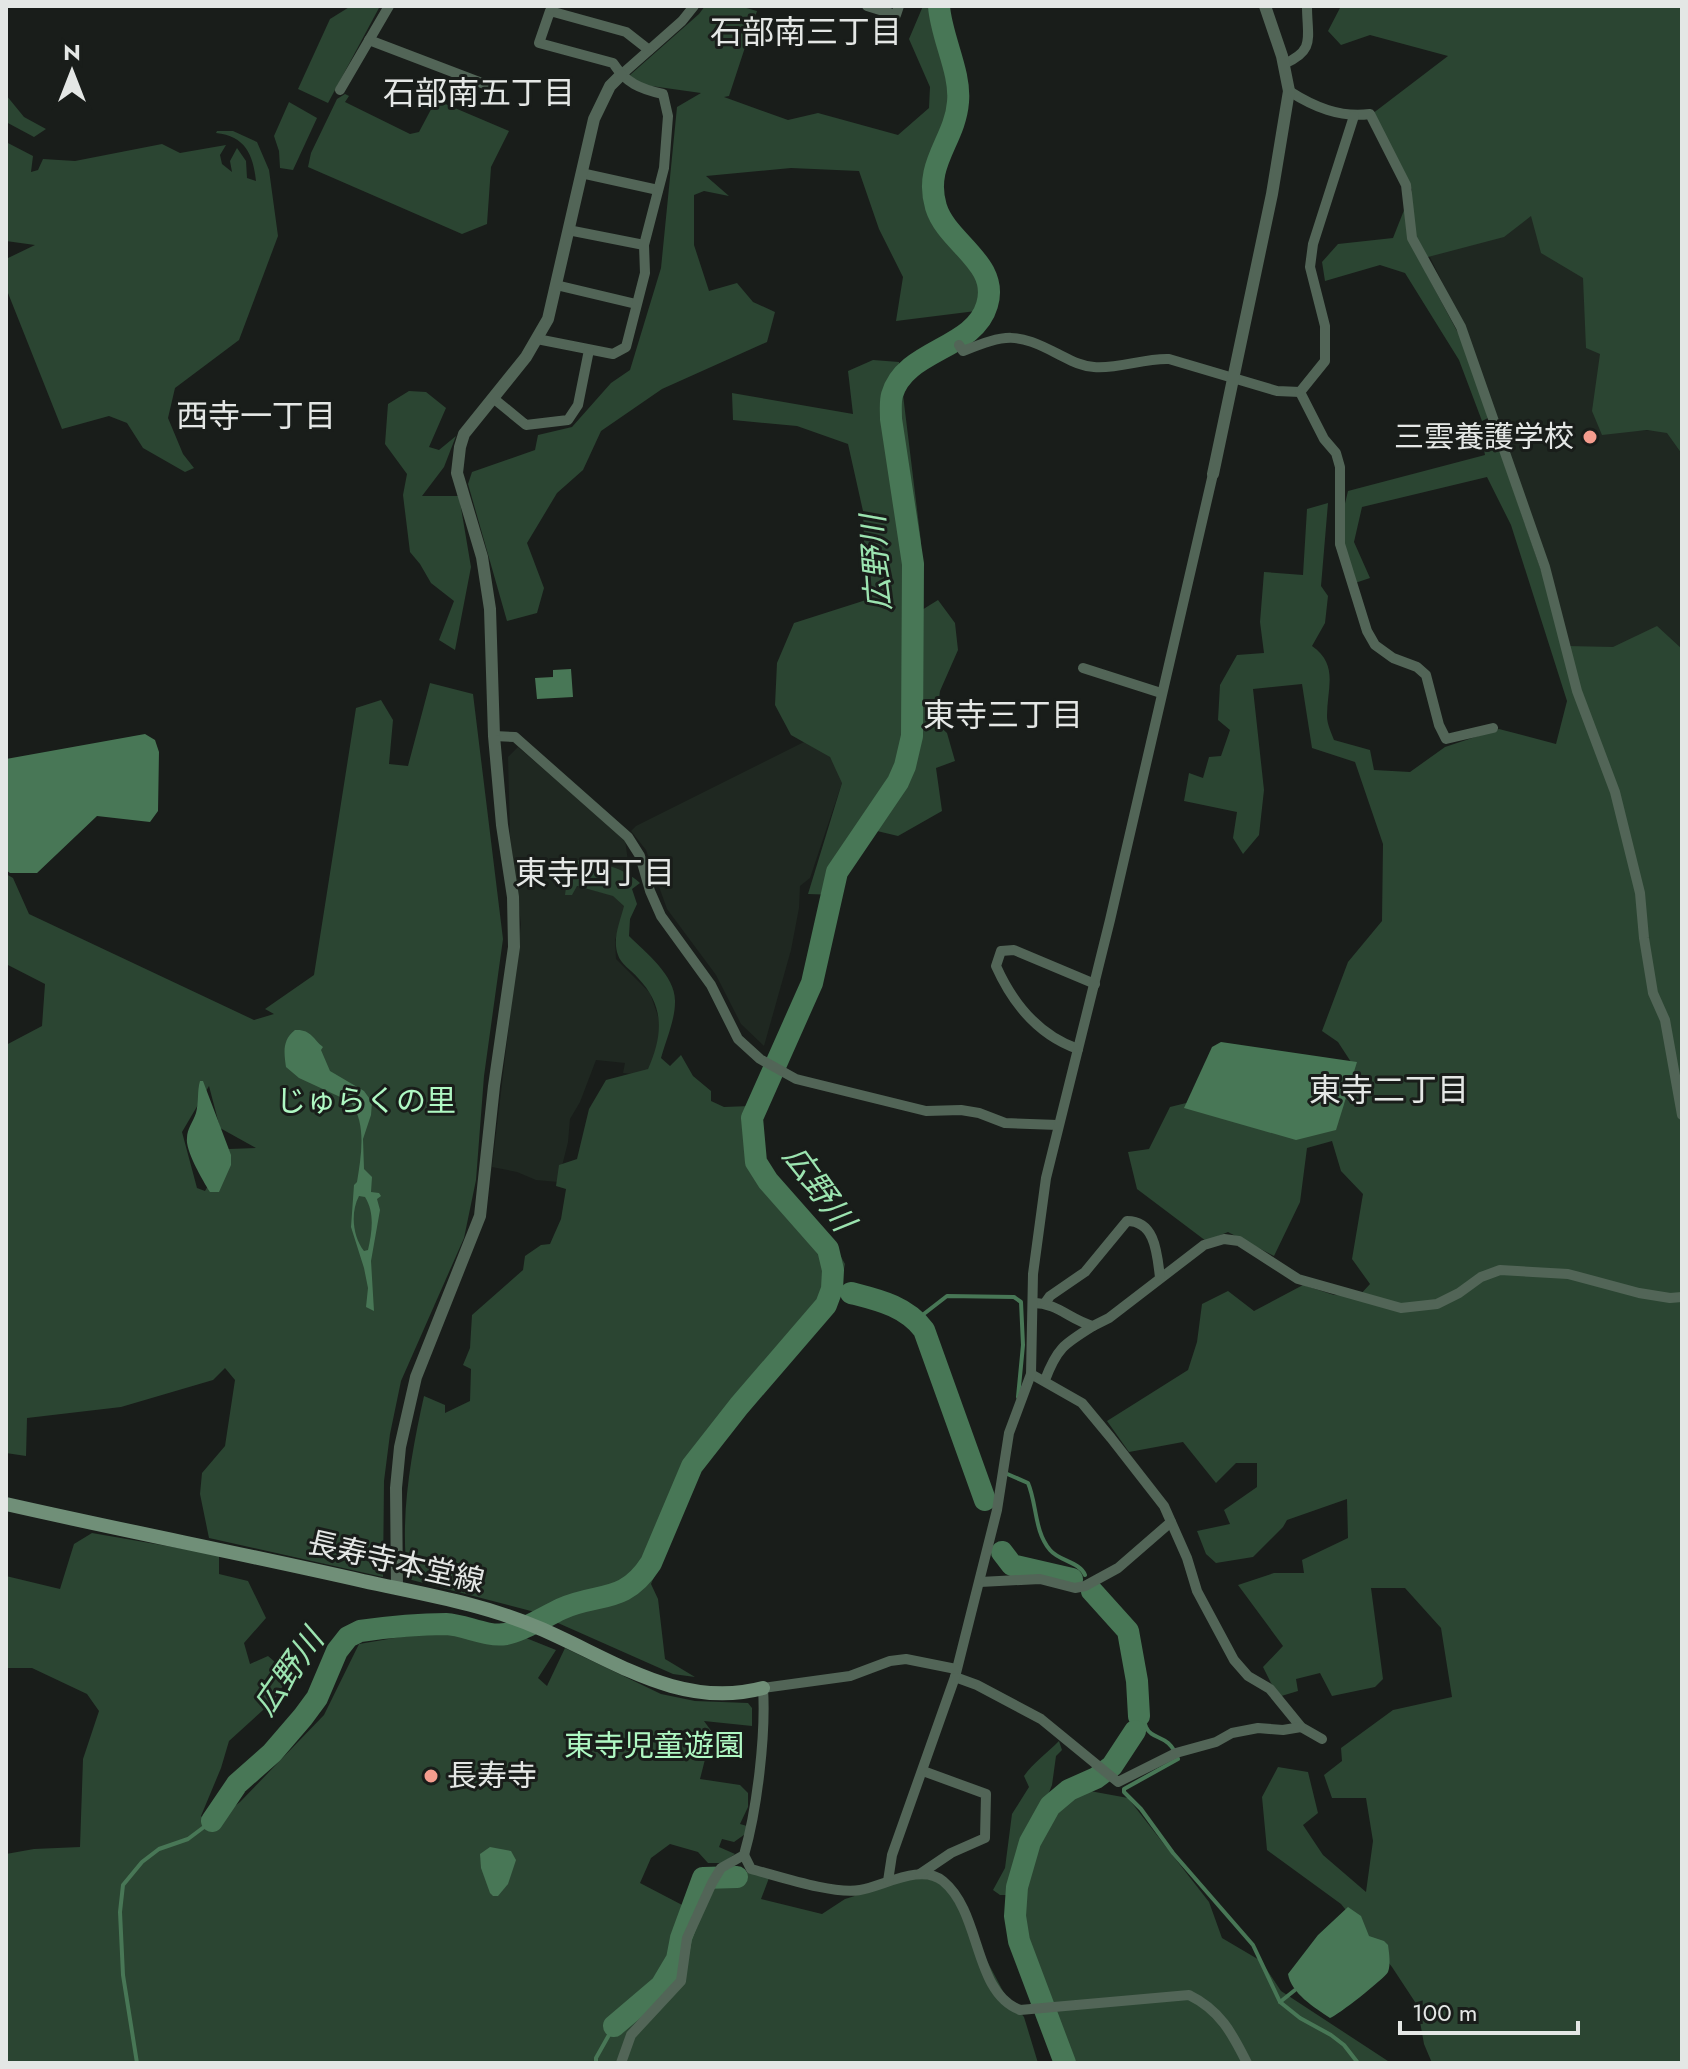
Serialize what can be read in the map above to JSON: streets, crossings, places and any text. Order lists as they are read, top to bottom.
{
  "streets": {
    "main road": ["長寿寺本堂線"]
  },
  "districts": [
    "石部南三丁目",
    "石部南五丁目",
    "西寺一丁目",
    "東寺三丁目",
    "東寺四丁目",
    "東寺二丁目"
  ],
  "water": ["広野川"],
  "parks": ["じゅらくの里", "東寺児童遊園"],
  "places": ["三雲養護学校", "長寿寺"],
  "scale_bar": "100 m",
  "north": "top"
}
